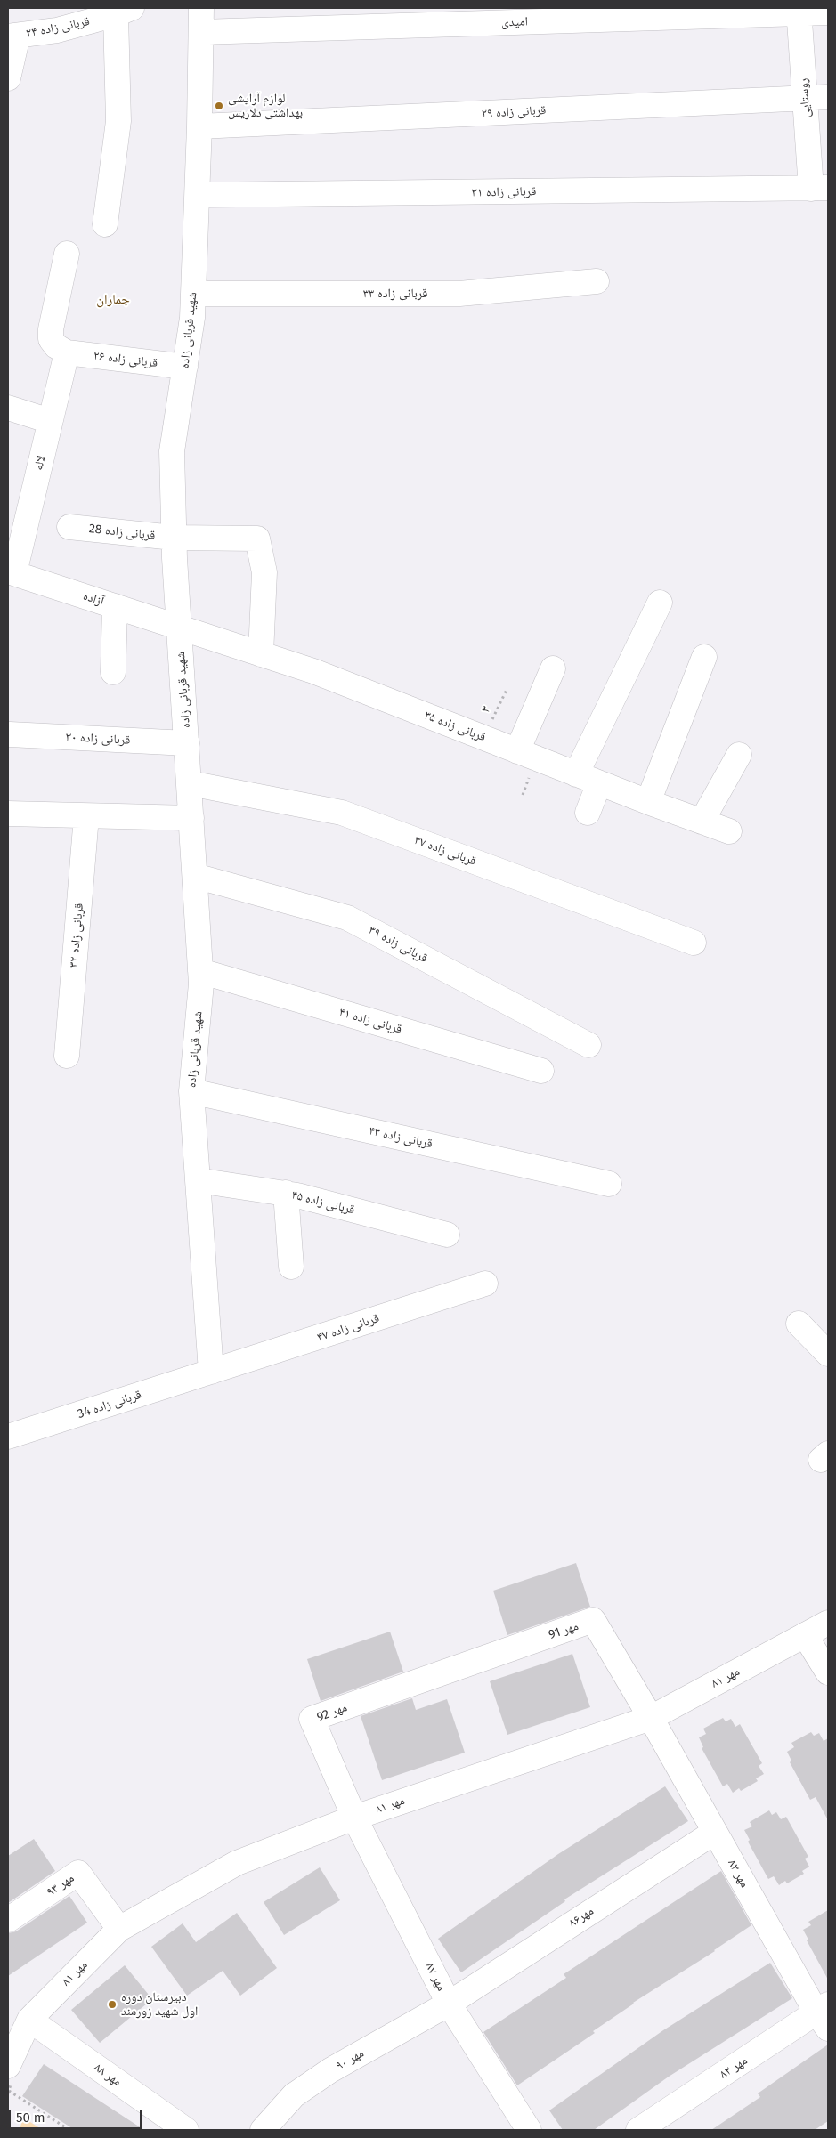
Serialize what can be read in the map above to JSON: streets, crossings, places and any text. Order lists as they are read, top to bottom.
{
  "streets": {
    "street": [
      "امیدی",
      "قربانی زاده ۲۴",
      "روستایی",
      "قربانی زاده ۲۹",
      "قربانی زاده ۳۱",
      "قربانی زاده ۳۳",
      "شهید قربانی زاده",
      "قربانی زاده ۲۶",
      "لاله",
      "قربانی زاده 28",
      "آزاده",
      "قربانی زاده ۳۵",
      "قربانی زاده ۳۰",
      "قربانی زاده ۳۷",
      "قربانی زاده ۳۲",
      "قربانی زاده ۳۹",
      "قربانی زاده ۴۱",
      "قربانی زاده ۴۳",
      "قربانی زاده ۴۵",
      "قربانی زاده ۴۷",
      "قربانی زاده 34",
      "مهر 91",
      "مهر ۸۱",
      "مهر 92",
      "مهر ۸۳",
      "مهر ۹۳",
      "مهر۸۶",
      "مهر ۸۷",
      "مهر ۹۰",
      "مهر ۸۲",
      "مهر ۸۸"
    ],
    "path": ["۳"]
  },
  "crossings": [
    ["امیدی", "روستایی"],
    ["امیدی", "شهید قربانی زاده"],
    ["روستایی", "قربانی زاده ۲۹"],
    ["روستایی", "قربانی زاده ۳۱"],
    ["قربانی زاده ۲۹", "شهید قربانی زاده"],
    ["قربانی زاده ۳۱", "شهید قربانی زاده"],
    ["قربانی زاده ۳۳", "شهید قربانی زاده"],
    ["شهید قربانی زاده", "قربانی زاده ۲۶"],
    ["شهید قربانی زاده", "قربانی زاده 28"],
    ["شهید قربانی زاده", "آزاده"],
    ["شهید قربانی زاده", "قربانی زاده ۳۵"],
    ["شهید قربانی زاده", "قربانی زاده ۳۰"],
    ["شهید قربانی زاده", "قربانی زاده ۳۷"],
    ["شهید قربانی زاده", "قربانی زاده ۳۹"],
    ["شهید قربانی زاده", "قربانی زاده ۴۱"],
    ["شهید قربانی زاده", "قربانی زاده ۴۳"],
    ["شهید قربانی زاده", "قربانی زاده ۴۵"],
    ["شهید قربانی زاده", "قربانی زاده ۴۷"],
    ["شهید قربانی زاده", "قربانی زاده 34"],
    ["قربانی زاده ۲۶", "لاله"],
    ["لاله", "آزاده"],
    ["قربانی زاده 28", "قربانی زاده ۳۵"],
    ["آزاده", "قربانی زاده ۳۵"],
    ["۳", "قربانی زاده ۳۵"],
    ["قربانی زاده ۴۷", "قربانی زاده 34"],
    ["مهر 91", "مهر ۸۱"],
    ["مهر 91", "مهر 92"],
    ["مهر 91", "مهر ۸۳"],
    ["مهر ۸۱", "مهر 92"],
    ["مهر ۸۱", "مهر ۸۳"],
    ["مهر ۸۱", "مهر ۹۳"],
    ["مهر ۸۱", "مهر ۸۷"],
    ["مهر ۸۱", "مهر ۸۸"],
    ["مهر 92", "مهر ۸۷"],
    ["مهر ۸۳", "مهر۸۶"],
    ["مهر ۸۳", "مهر ۸۲"],
    ["مهر۸۶", "مهر ۸۷"],
    ["مهر۸۶", "مهر ۹۰"],
    ["مهر ۸۷", "مهر ۹۰"]
  ],
  "districts": ["جماران"],
  "places": ["لوازم آرایشی بهداشتی دلاریس", "دبیرستان دوره اول شهید زورمند"],
  "scale_bar": "50 m"
}
